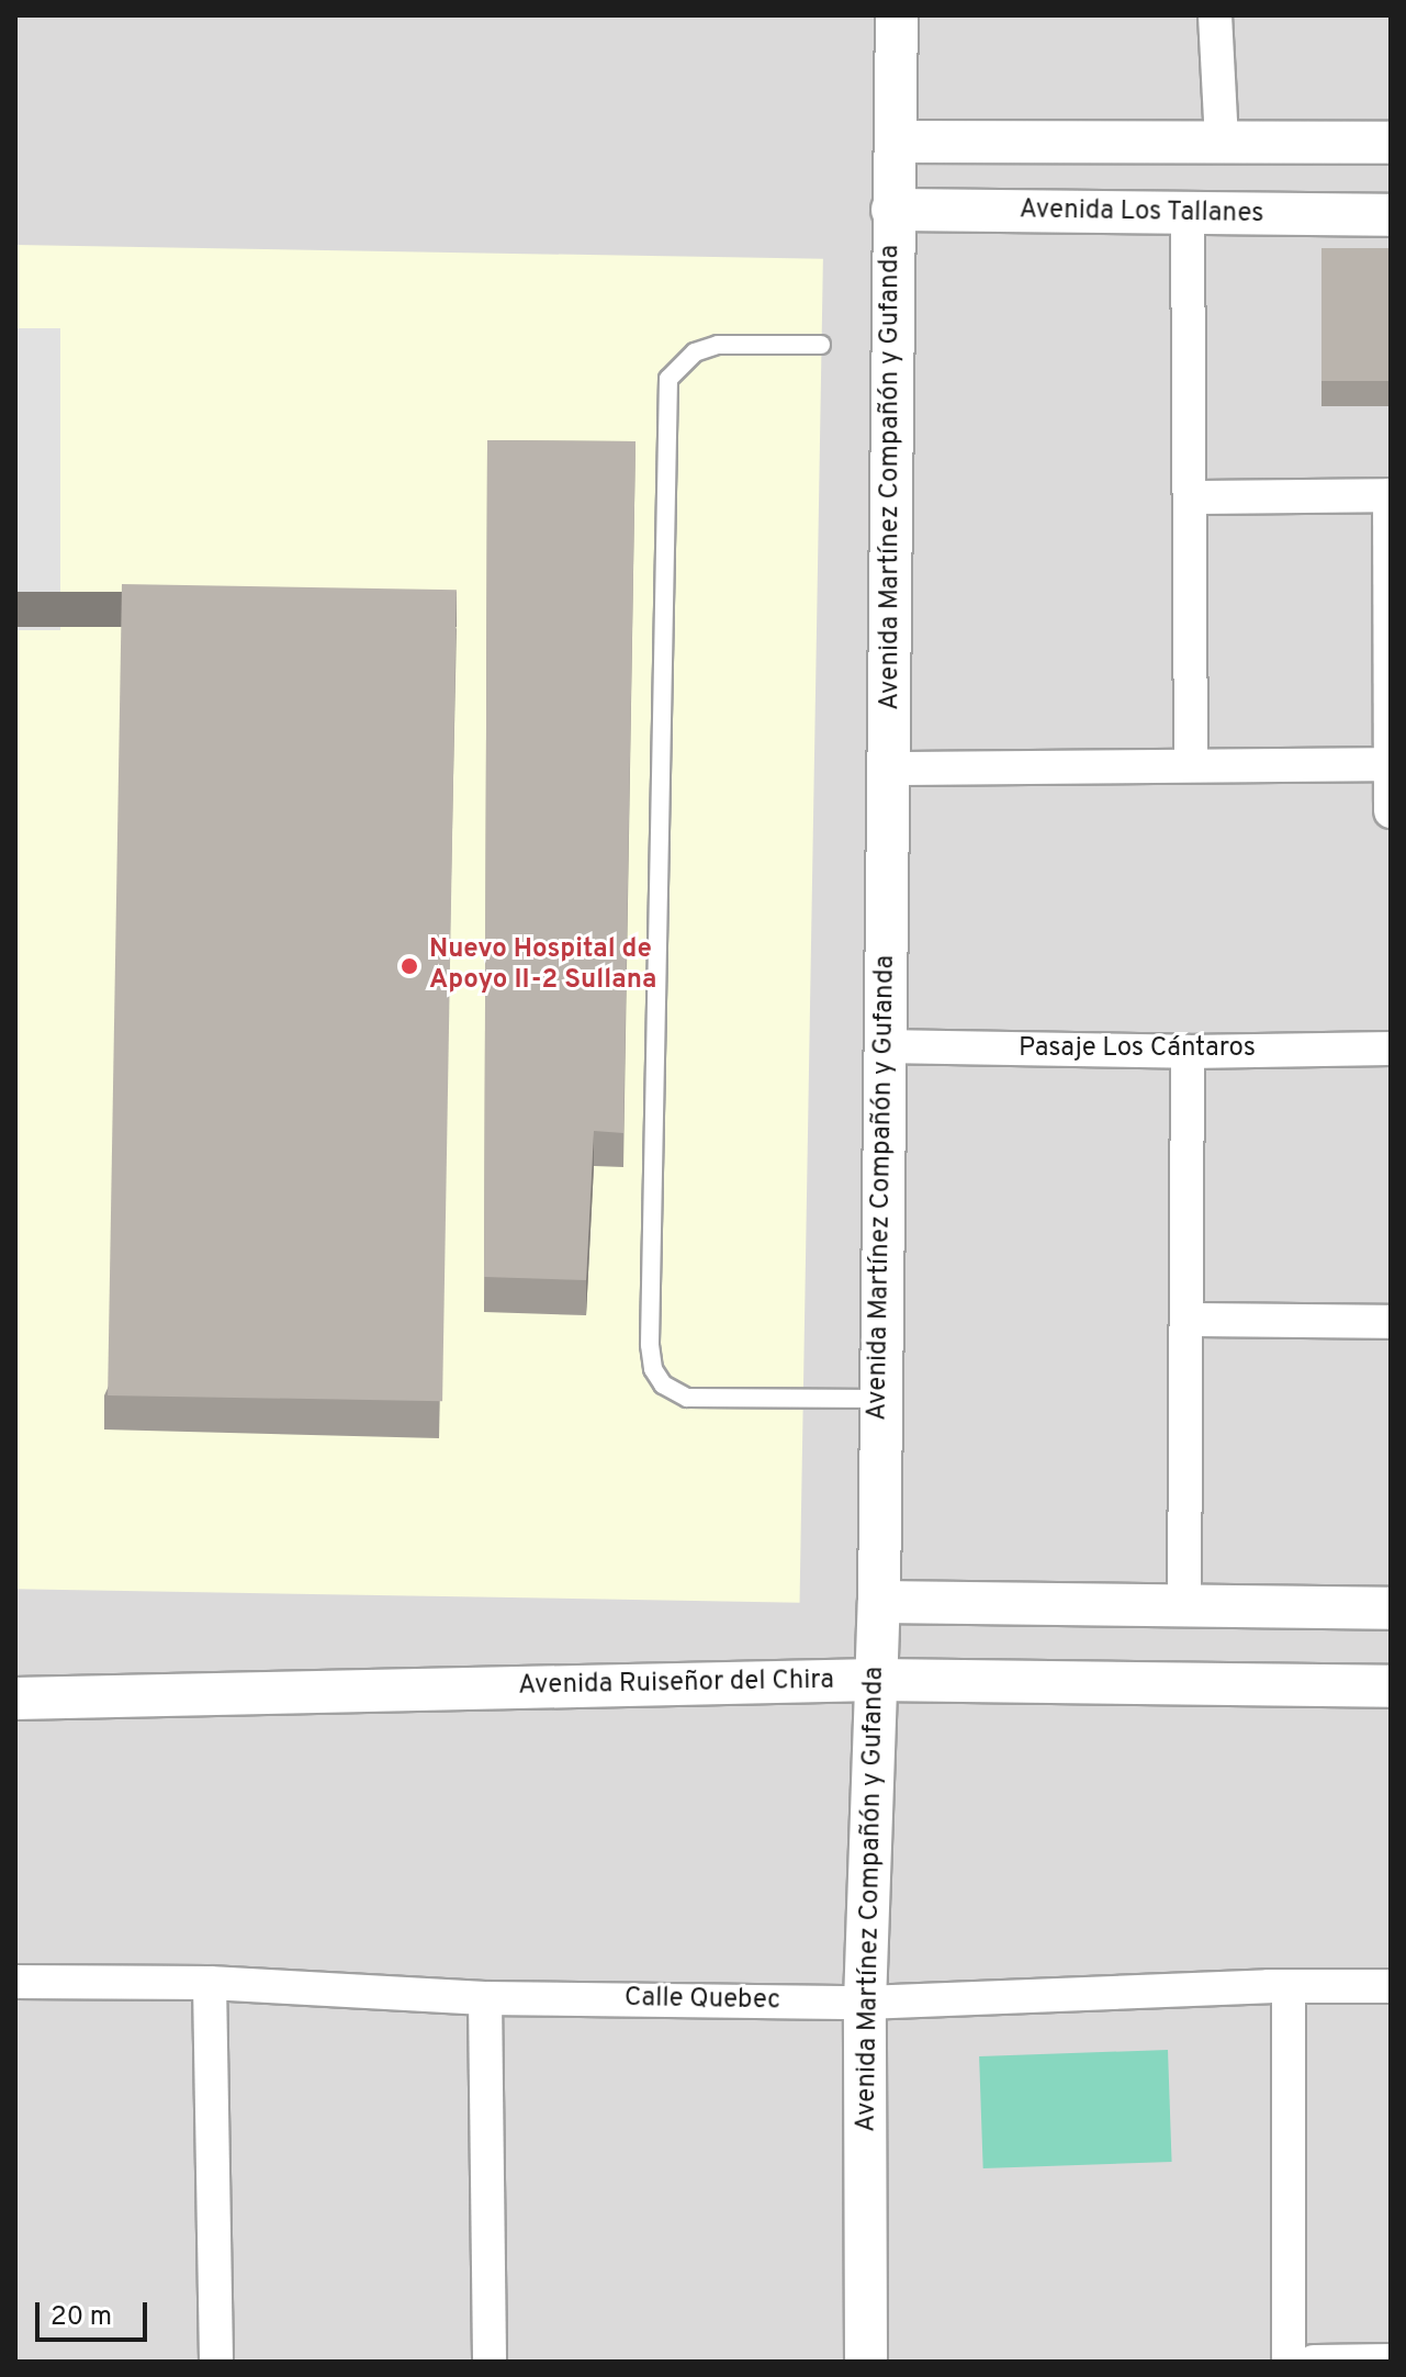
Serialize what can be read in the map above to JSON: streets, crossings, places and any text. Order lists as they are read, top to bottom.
{
  "streets": {
    "street": [
      "Avenida Los Tallanes",
      "Avenida Martínez Compañón y Gufanda",
      "Pasaje Los Cántaros",
      "Avenida Ruiseñor del Chira",
      "Calle Quebec"
    ]
  },
  "crossings": [
    ["Avenida Los Tallanes", "Avenida Martínez Compañón y Gufanda"],
    ["Avenida Martínez Compañón y Gufanda", "Pasaje Los Cántaros"],
    ["Avenida Martínez Compañón y Gufanda", "Avenida Ruiseñor del Chira"],
    ["Avenida Martínez Compañón y Gufanda", "Calle Quebec"]
  ],
  "places": ["Nuevo Hospital de Apoyo II-2 Sullana"],
  "scale_bar": "20 m"
}
